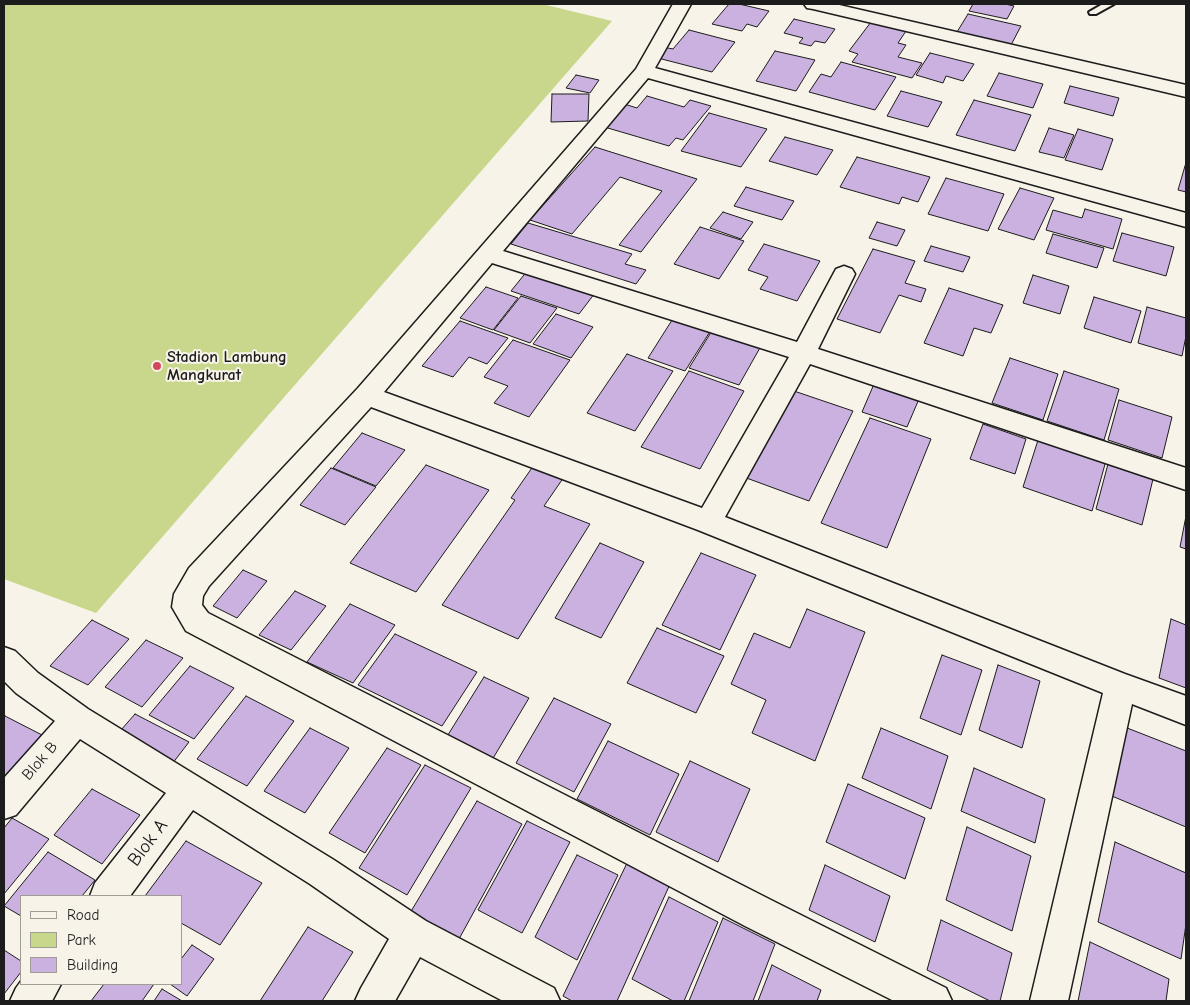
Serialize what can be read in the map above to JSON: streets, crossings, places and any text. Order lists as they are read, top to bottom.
{
  "streets": {
    "street": ["Blok B", "Blok A"]
  },
  "places": ["Stadion Lambung Mangkurat"],
  "legend": ["Road", "Park", "Building"]
}
